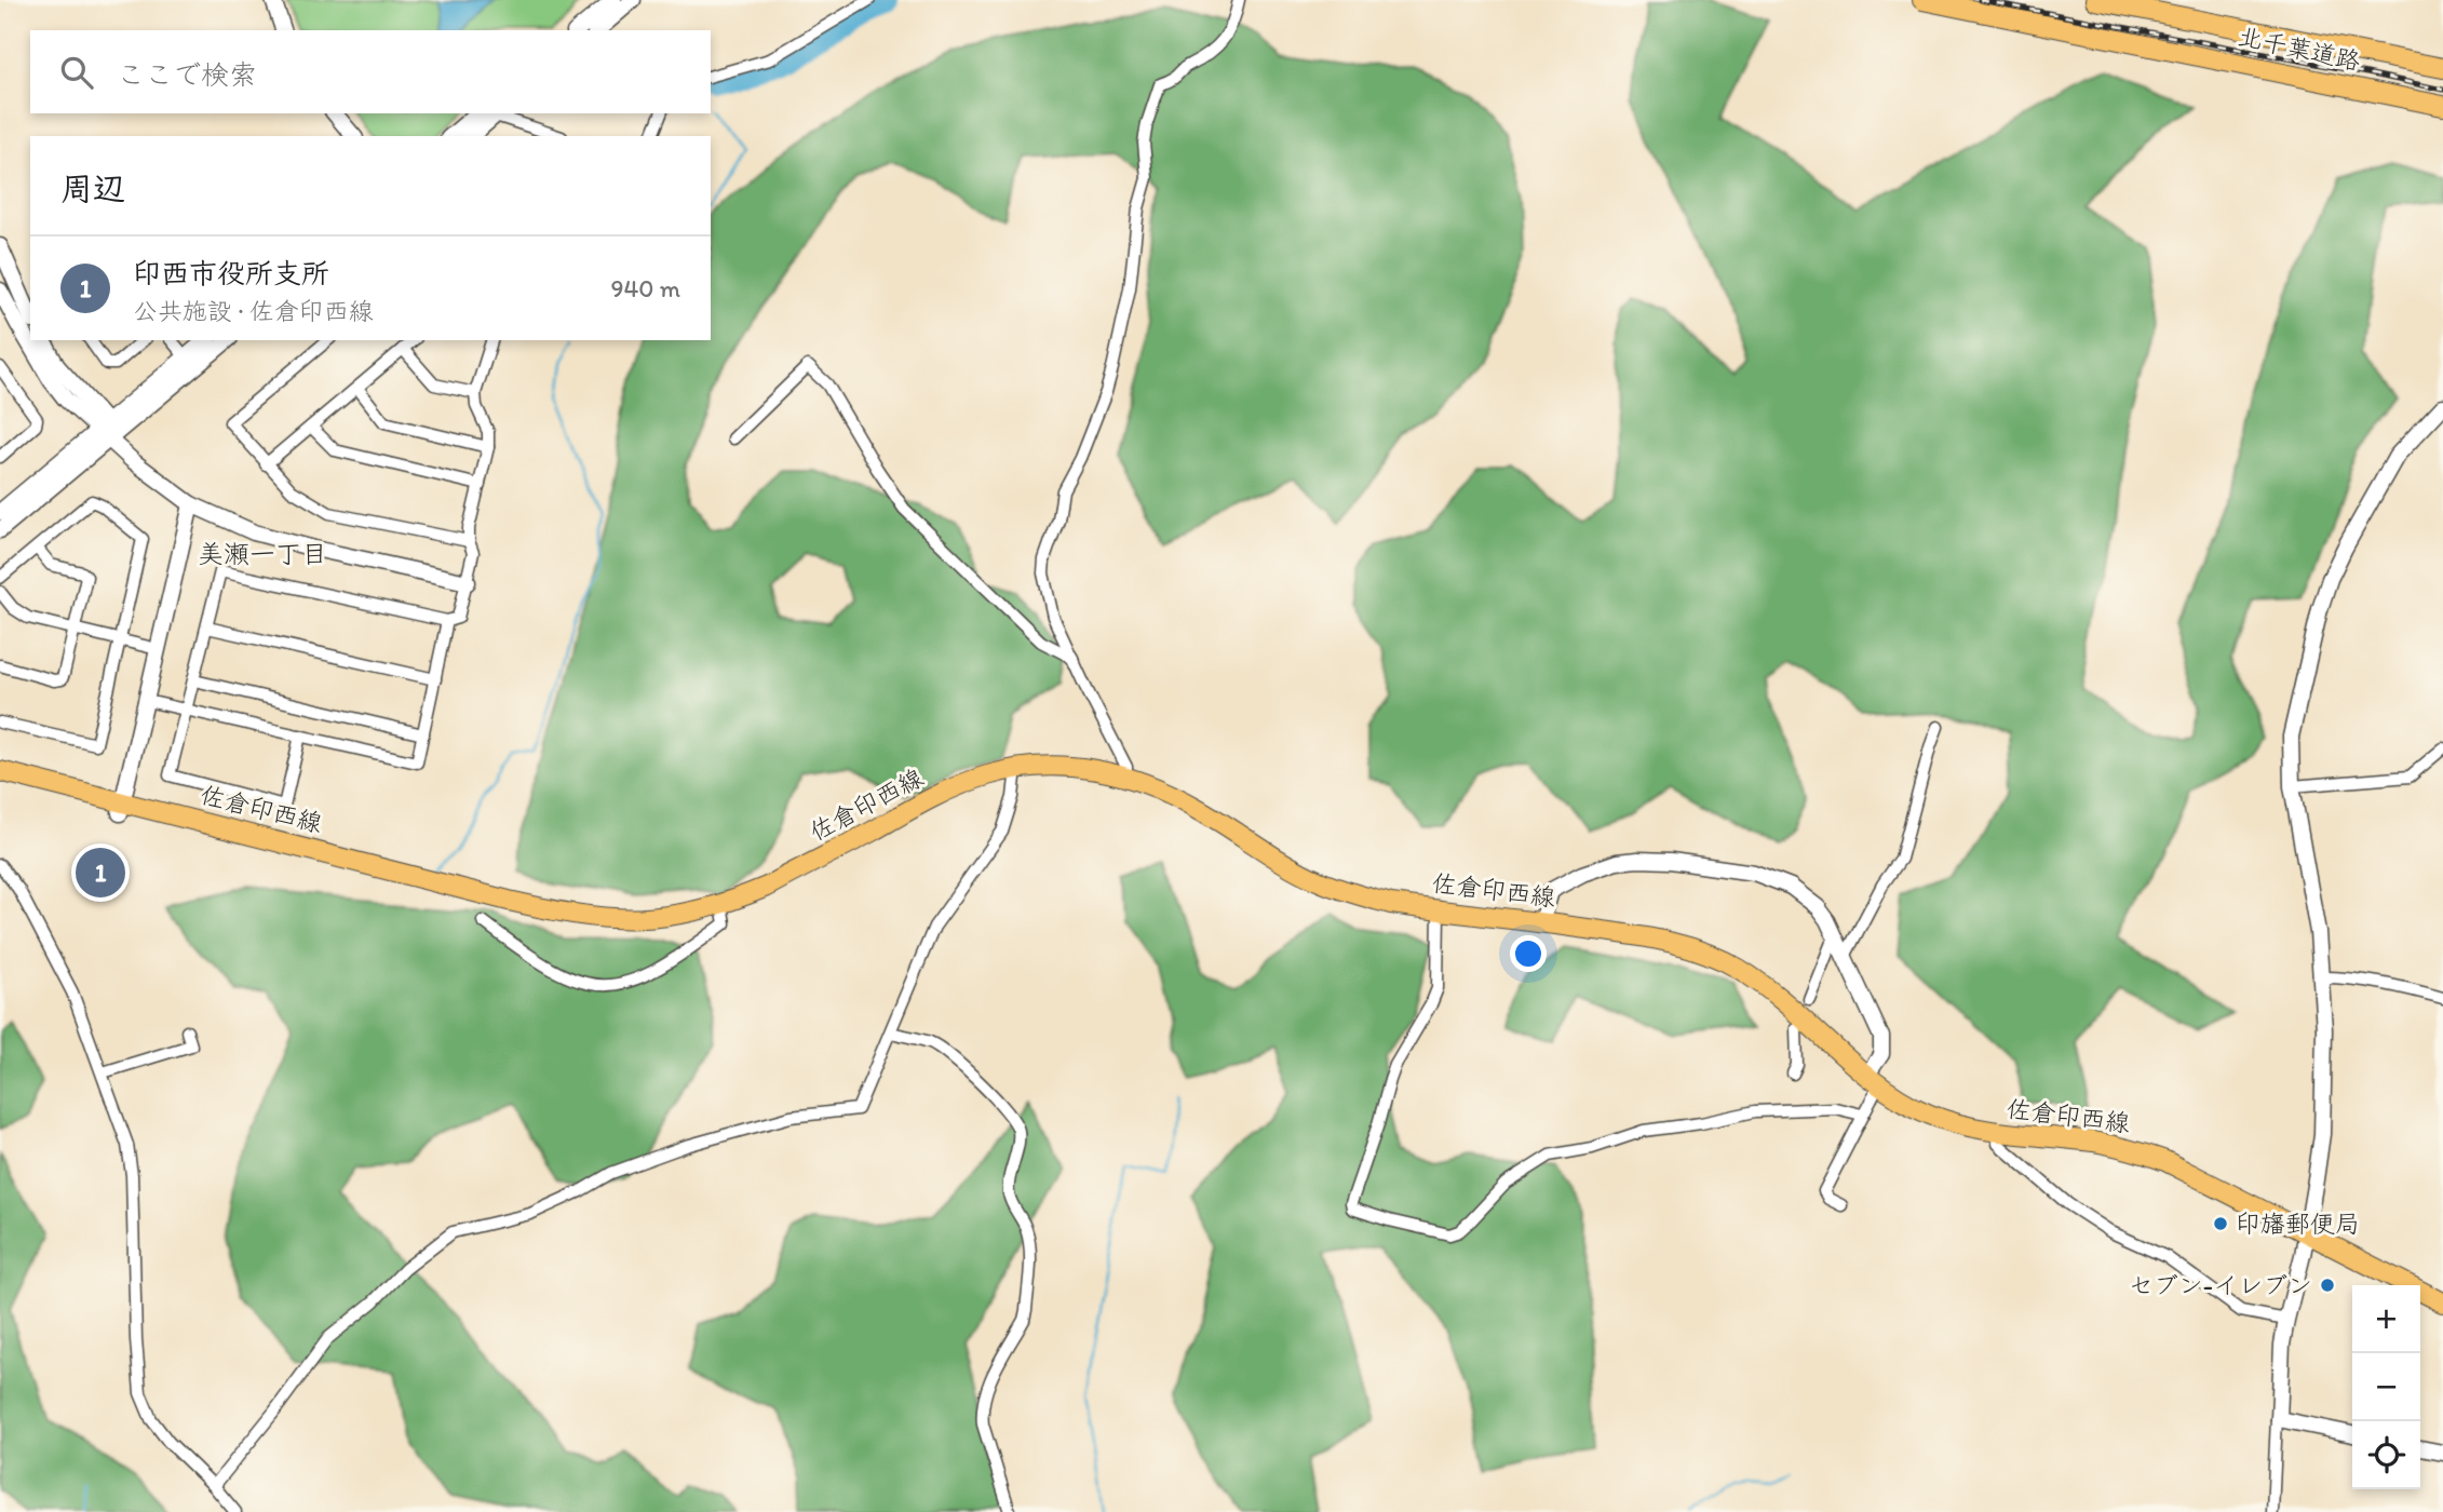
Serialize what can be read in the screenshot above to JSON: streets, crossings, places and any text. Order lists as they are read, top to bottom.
{
  "streets": {
    "main road": ["北千葉道路", "佐倉印西線"]
  },
  "districts": ["美瀬一丁目"],
  "places": ["印旛郵便局", "セブン-イレブン"],
  "page": {
    "search": "ここで検索",
    "heading": "周辺",
    "list": [
      {
        "mark": "1",
        "name": "印西市役所支所",
        "note": "公共施設 · 佐倉印西線",
        "value": "940 m"
      }
    ],
    "pins": "1",
    "map_buttons": ["+", "−"]
  }
}
